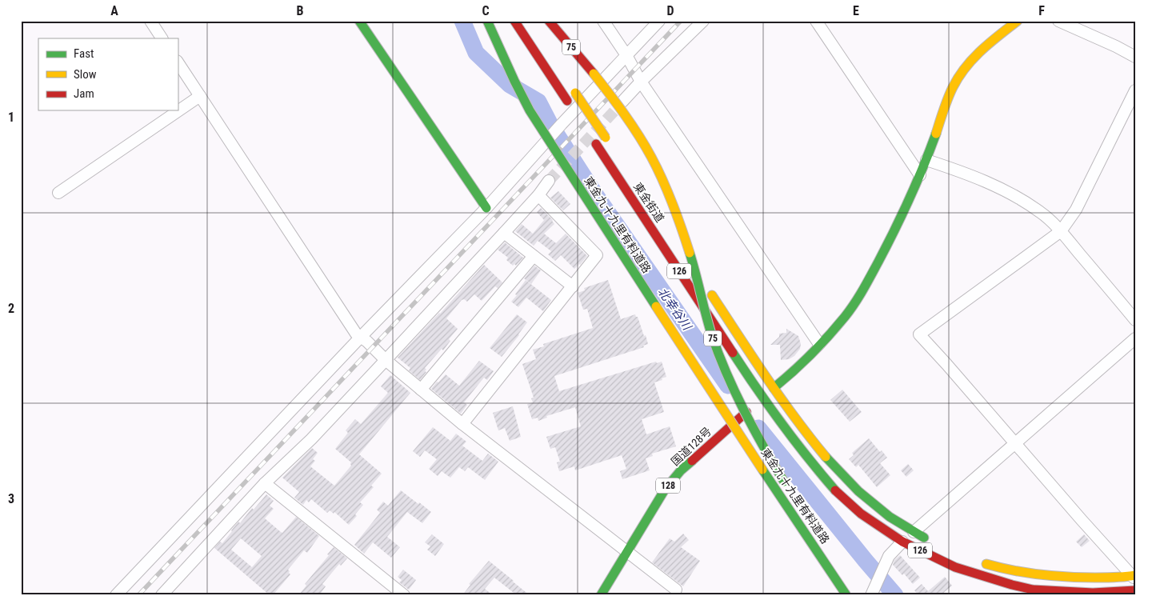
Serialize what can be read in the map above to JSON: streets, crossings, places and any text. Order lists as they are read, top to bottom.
{
  "streets": {
    "main road": [
      "75",
      "東金街道",
      "東金九十九里有料道路",
      "126",
      "国道128号",
      "128"
    ]
  },
  "crossings": [
    ["東金街道", "126"],
    ["東金街道", "国道128号"],
    ["126", "国道128号"]
  ],
  "water": ["北幸谷川"],
  "legend": ["Fast", "Slow", "Jam"],
  "grid": {
    "columns": [
      "A",
      "B",
      "C",
      "D",
      "E",
      "F"
    ],
    "rows": ["1", "2", "3"]
  }
}
